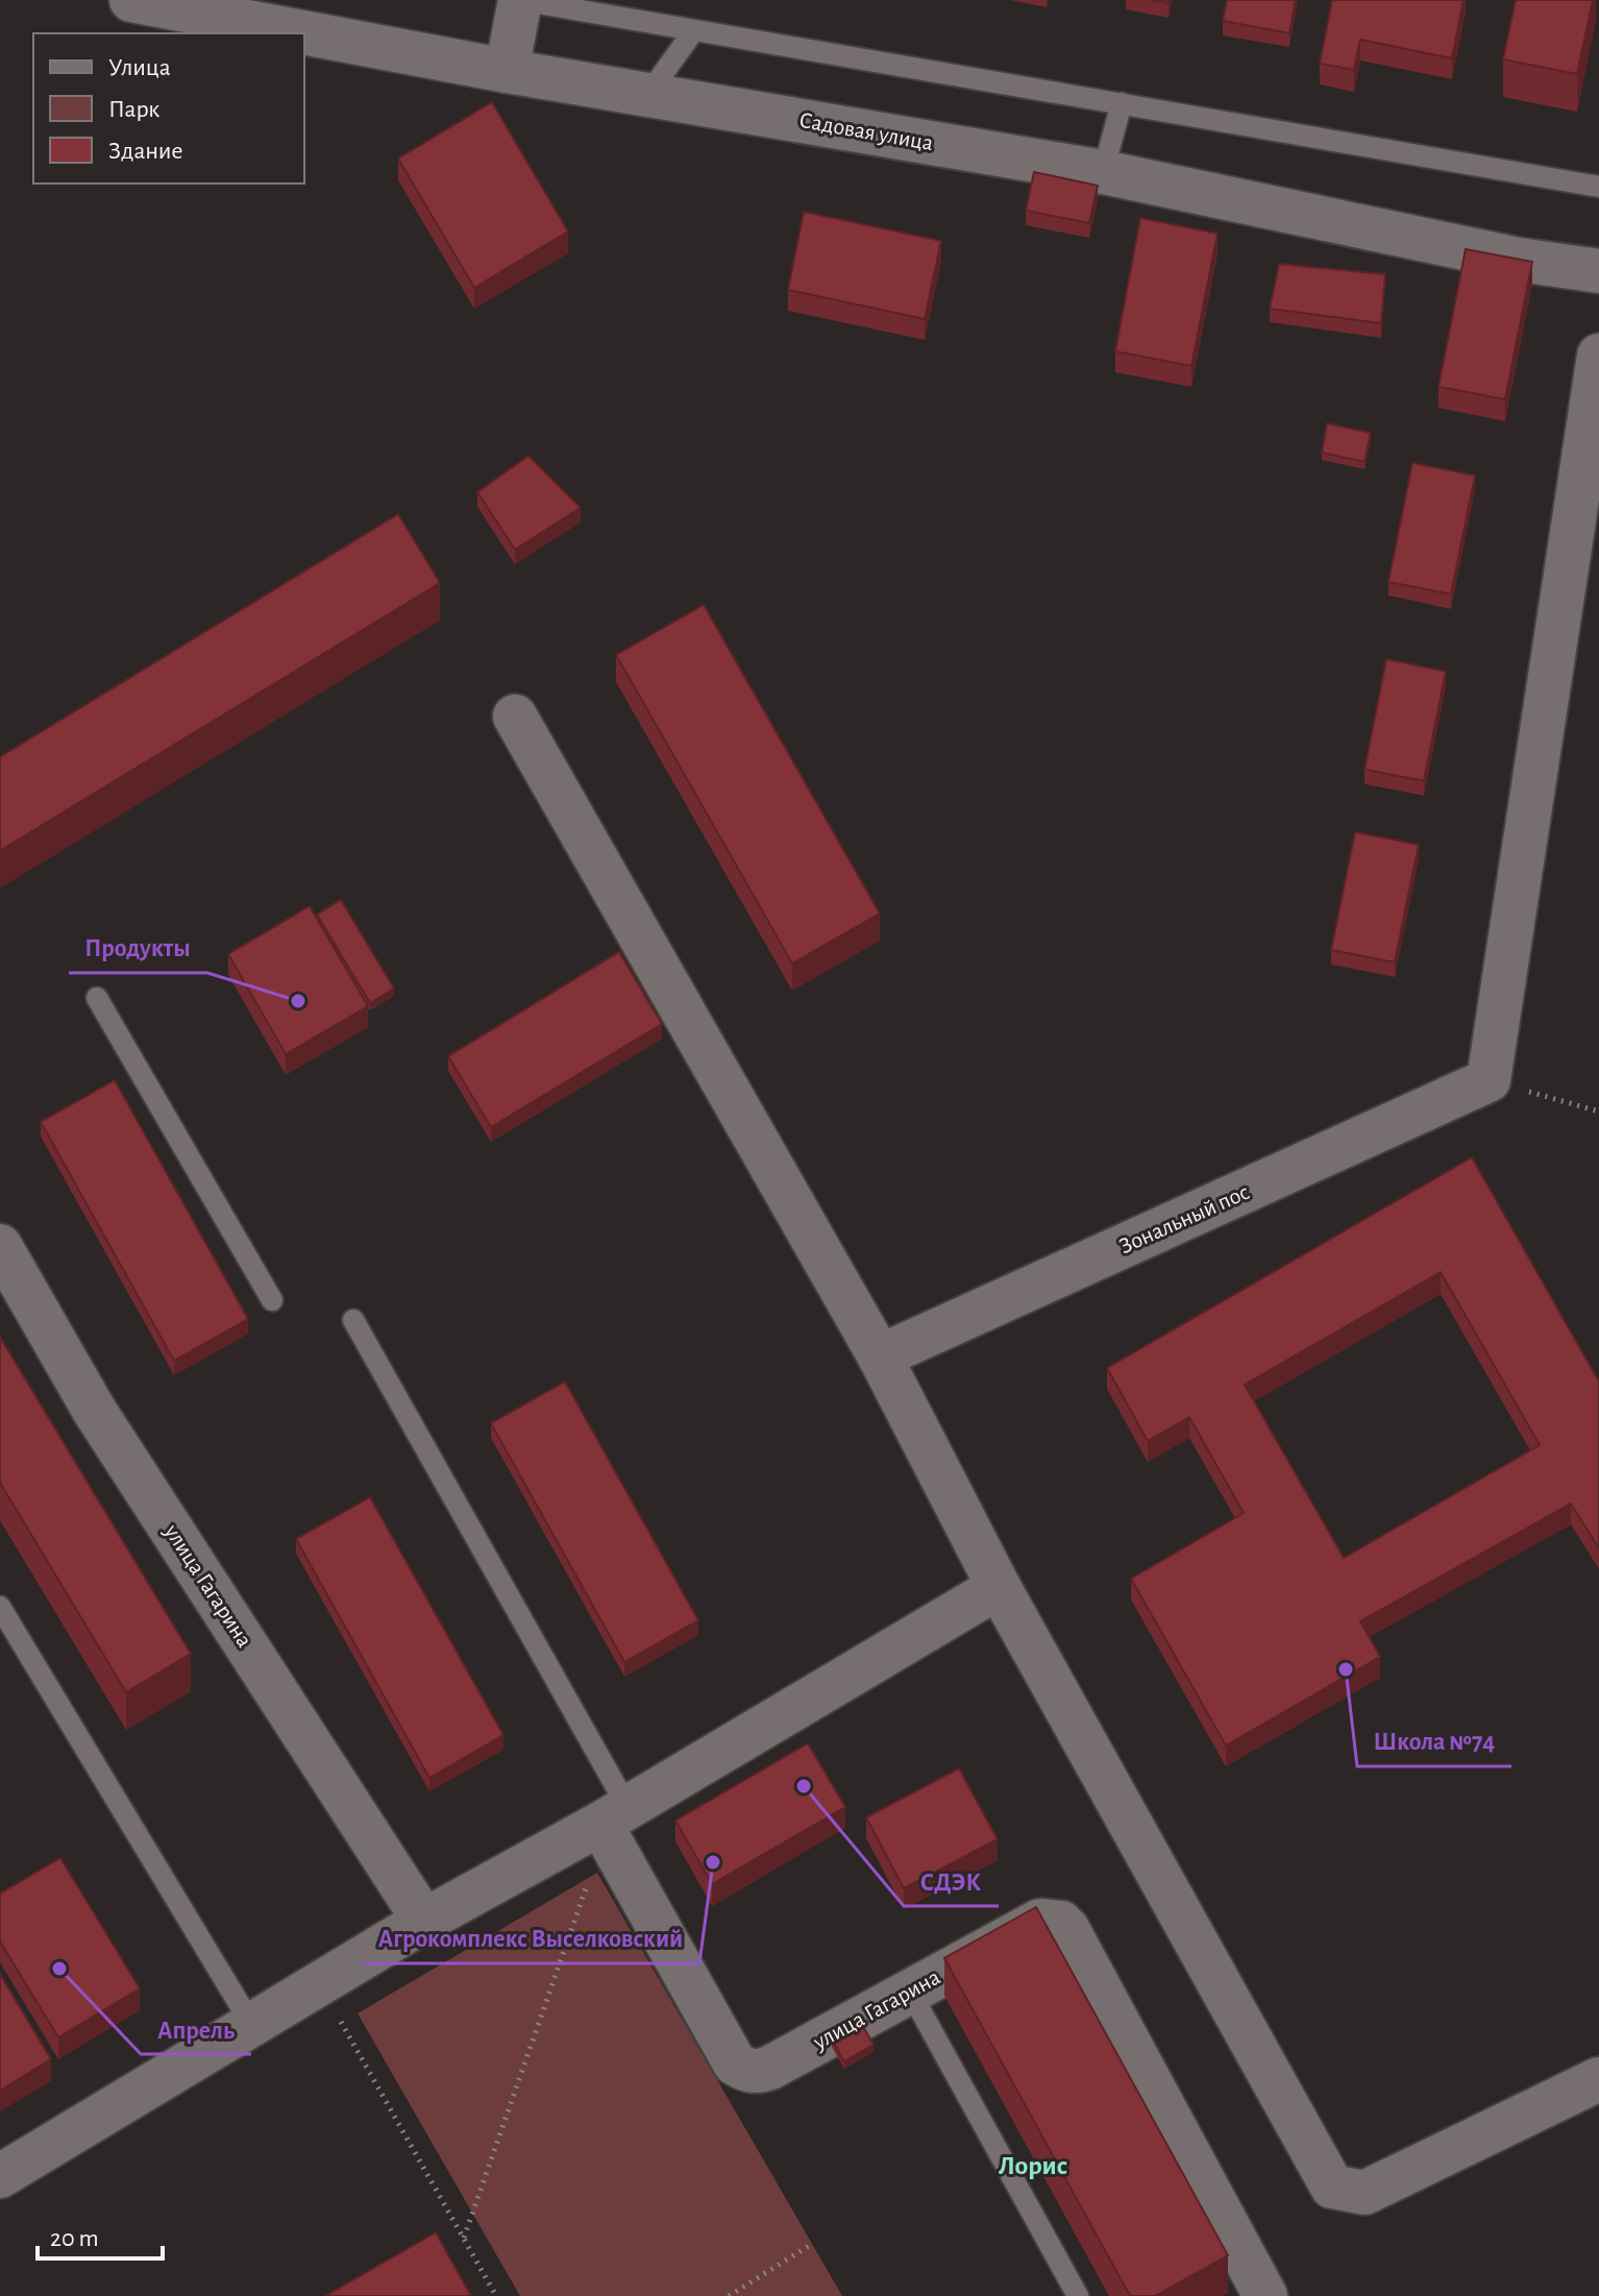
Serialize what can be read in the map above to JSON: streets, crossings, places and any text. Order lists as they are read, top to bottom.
{
  "streets": {
    "street": ["Садовая улица", "Зональный пос", "улица Гагарина"]
  },
  "districts": ["Лорис"],
  "places": [
    "Продукты",
    "Школа №74",
    "СДЭК",
    "Агрокомплекс Выселковский",
    "Апрель"
  ],
  "legend": ["Улица", "Парк", "Здание"],
  "scale_bar": "20 m"
}
